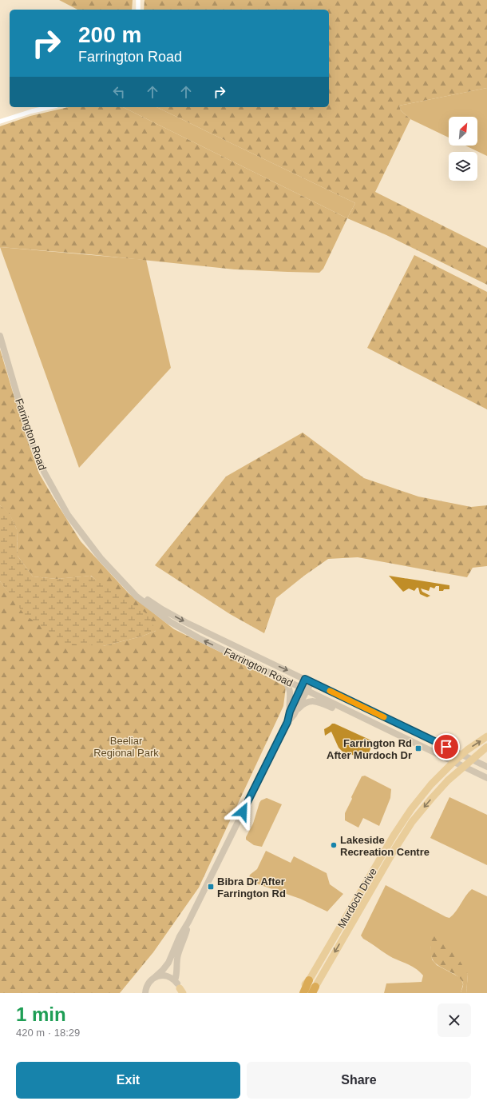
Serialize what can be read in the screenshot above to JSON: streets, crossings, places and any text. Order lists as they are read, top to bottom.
{
  "streets": {
    "main road": ["Farrington Road", "Murdoch Drive"]
  },
  "parks": ["Beeliar Regional Park"],
  "places": {
    "transit": ["Farrington Rd After Murdoch Dr", "Bibra Dr After Farrington Rd"],
    "other": ["Lakeside Recreation Centre"]
  },
  "north": "top right",
  "page": {
    "turn": ["200 m", "Farrington Road"],
    "heading": ["1 min", "420 m · 18:29"],
    "buttons": ["Exit", "Share"]
  }
}
